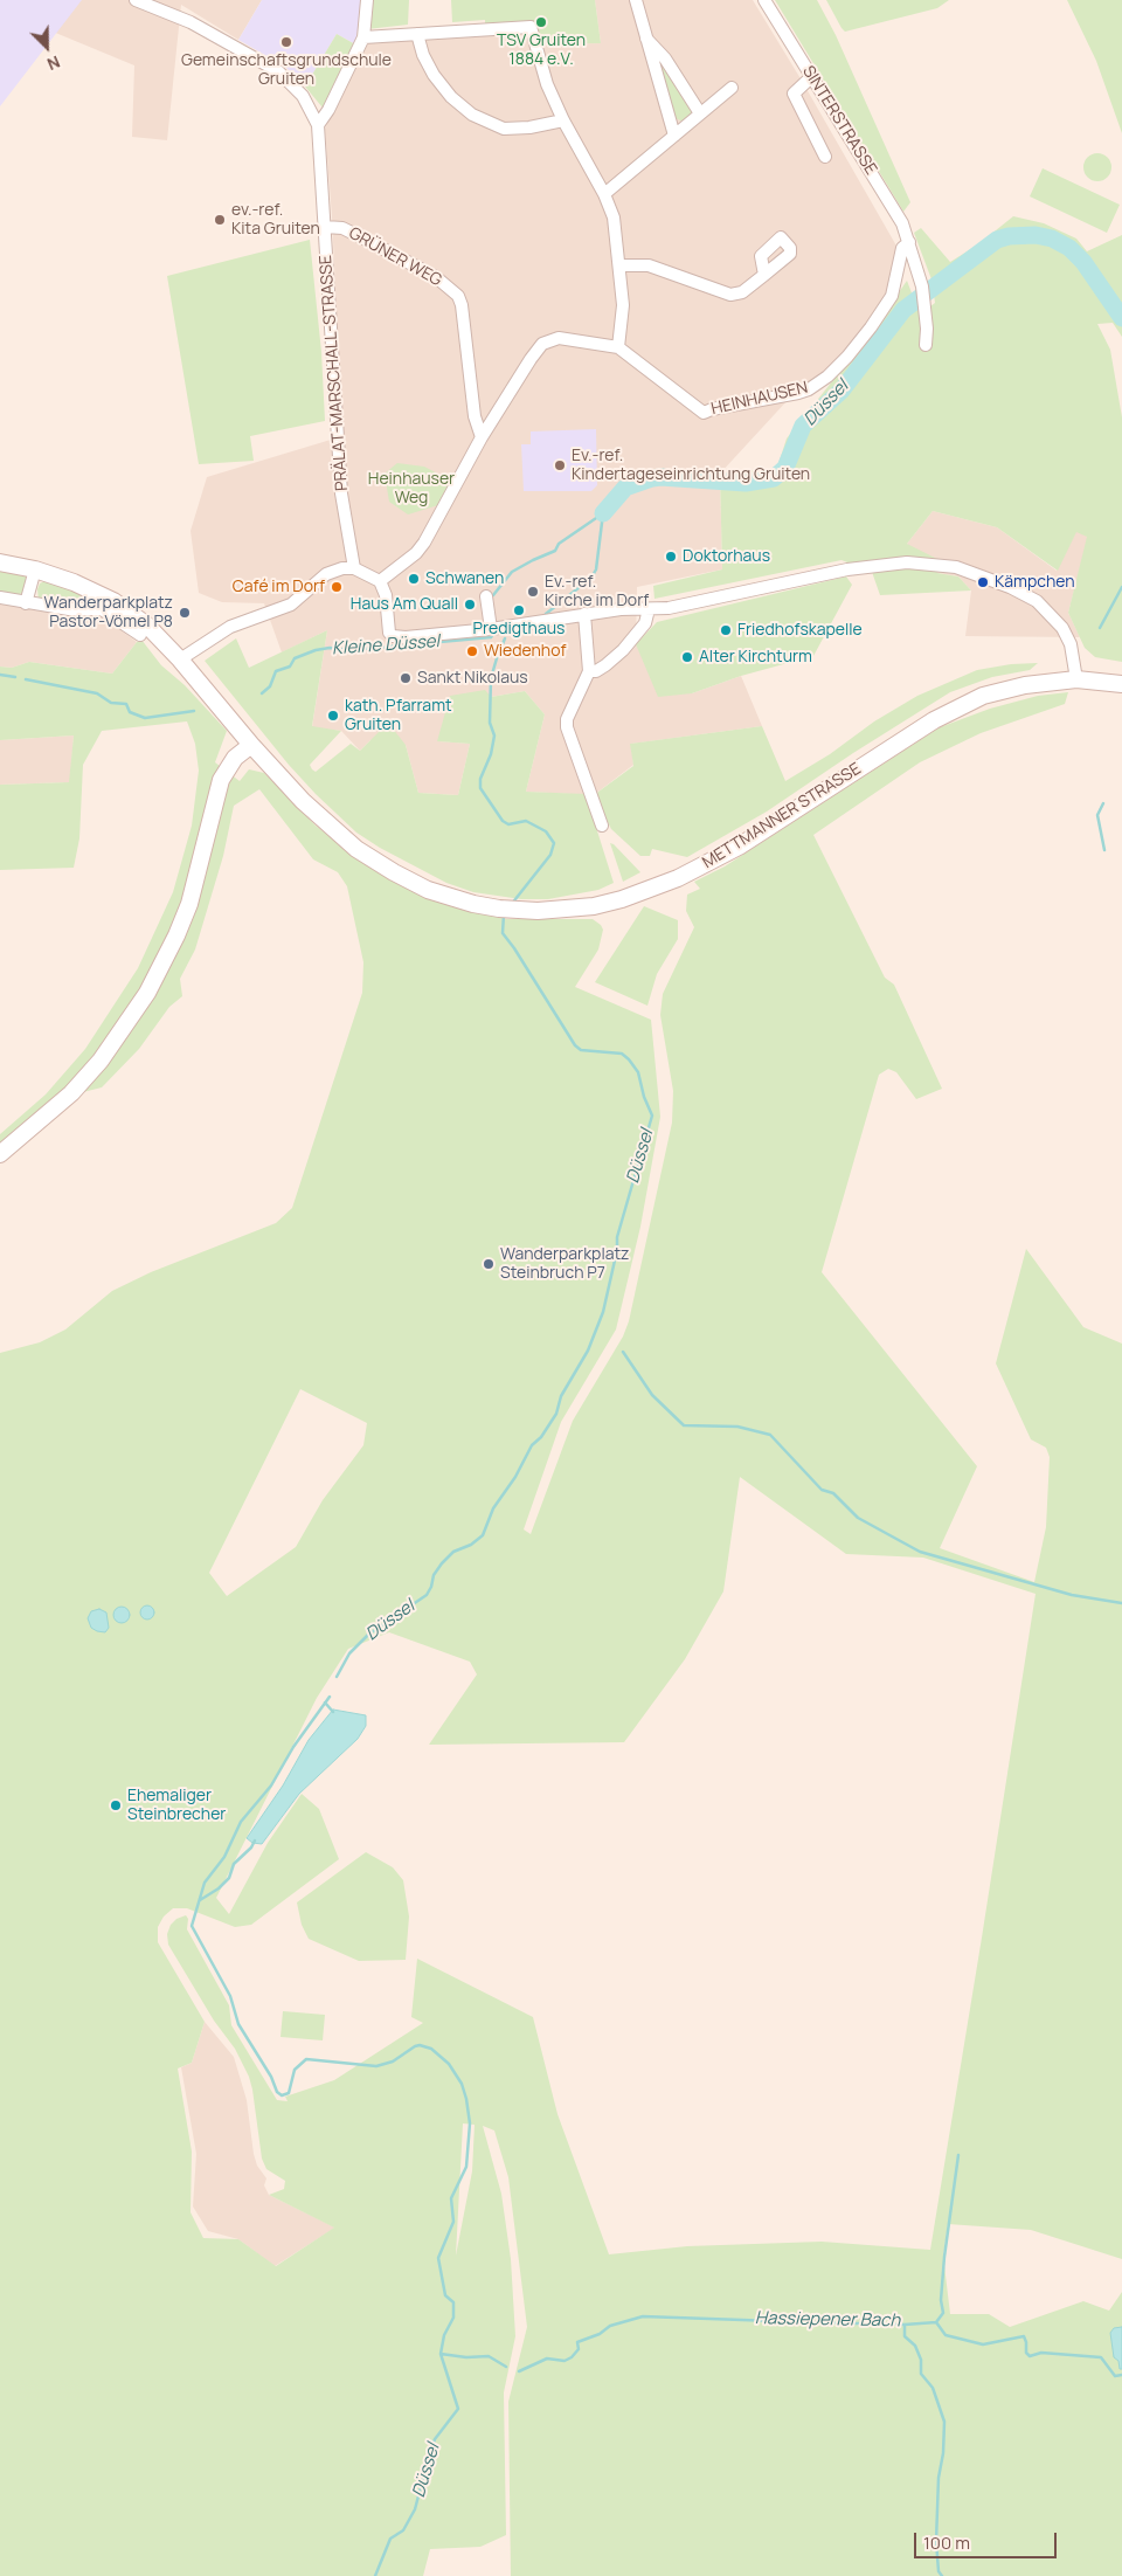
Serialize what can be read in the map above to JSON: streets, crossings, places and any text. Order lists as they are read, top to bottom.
{
  "streets": {
    "main road": ["METTMANNER STRASSE"],
    "street": [
      "SINTERSTRASSE",
      "GRÜNER WEG",
      "PRÄLAT-MARSCHALL-STRASSE",
      "HEINHAUSEN"
    ]
  },
  "crossings": [
    ["SINTERSTRASSE", "HEINHAUSEN"],
    ["GRÜNER WEG", "PRÄLAT-MARSCHALL-STRASSE"]
  ],
  "water": ["Düssel", "Kleine Düssel", "Hassiepener Bach"],
  "parks": ["Heinhauser Weg"],
  "places": [
    "TSV Gruiten 1884 e.V.",
    "Gemeinschaftsgrundschule Gruiten",
    "ev.-ref. Kita Gruiten",
    "Ev.-ref. Kindertageseinrichtung Gruiten",
    "Doktorhaus",
    "Schwanen",
    "Kämpchen",
    "Café im Dorf",
    "Ev.-ref. Kirche im Dorf",
    "Haus Am Quall",
    "Predigthaus",
    "Wanderparkplatz Pastor-Vömel P8",
    "Friedhofskapelle",
    "Wiedenhof",
    "Alter Kirchturm",
    "Sankt Nikolaus",
    "kath. Pfarramt Gruiten",
    "Wanderparkplatz Steinbruch P7",
    "Ehemaliger Steinbrecher"
  ],
  "scale_bar": "100 m",
  "north": "bottom right"
}
